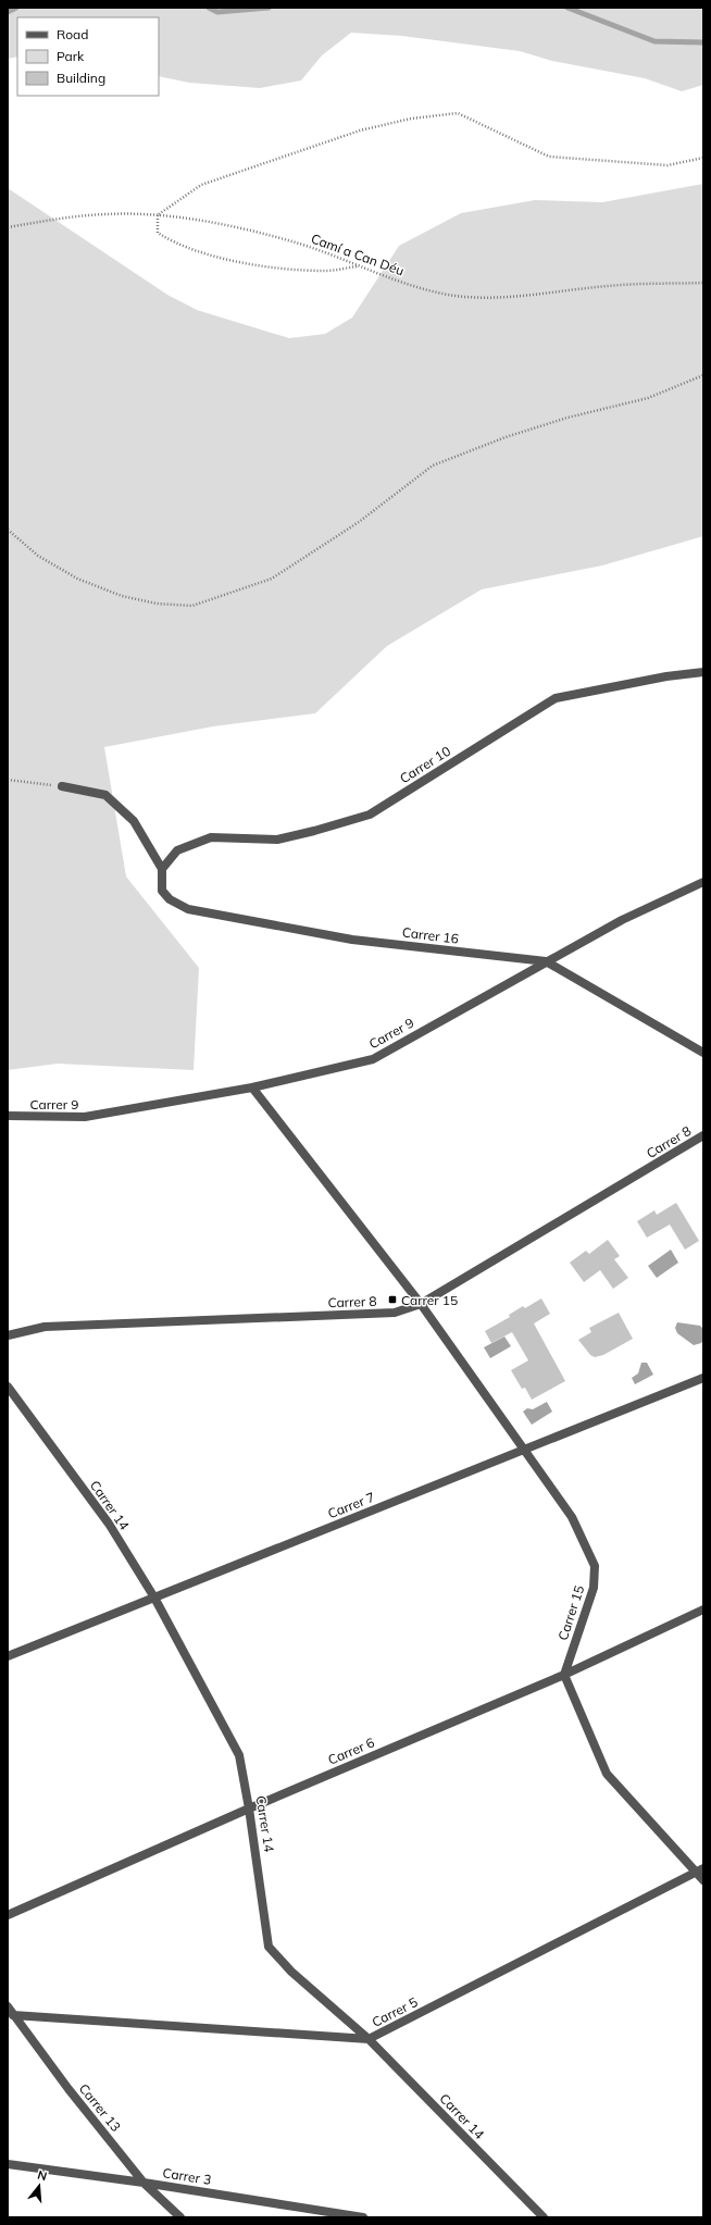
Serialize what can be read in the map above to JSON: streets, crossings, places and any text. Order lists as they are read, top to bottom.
{
  "streets": {
    "street": [
      "Carrer 10",
      "Carrer 16",
      "Carrer 9",
      "Carrer 8",
      "Carrer 14",
      "Carrer 7",
      "Carrer 15",
      "Carrer 6",
      "Carrer 5",
      "Carrer 13",
      "Carrer 3"
    ],
    "path": ["Camí a Can Déu"]
  },
  "crossings": [
    ["Carrer 10", "Carrer 16"],
    ["Carrer 16", "Carrer 9"],
    ["Carrer 9", "Carrer 15"],
    ["Carrer 8", "Carrer 15"],
    ["Carrer 14", "Carrer 7"],
    ["Carrer 14", "Carrer 6"],
    ["Carrer 14", "Carrer 5"],
    ["Carrer 7", "Carrer 15"],
    ["Carrer 15", "Carrer 6"],
    ["Carrer 5", "Carrer 13"],
    ["Carrer 13", "Carrer 3"]
  ],
  "places": {
    "transit": ["Carrer 15"]
  },
  "legend": ["Road", "Park", "Building"],
  "north": "top"
}
